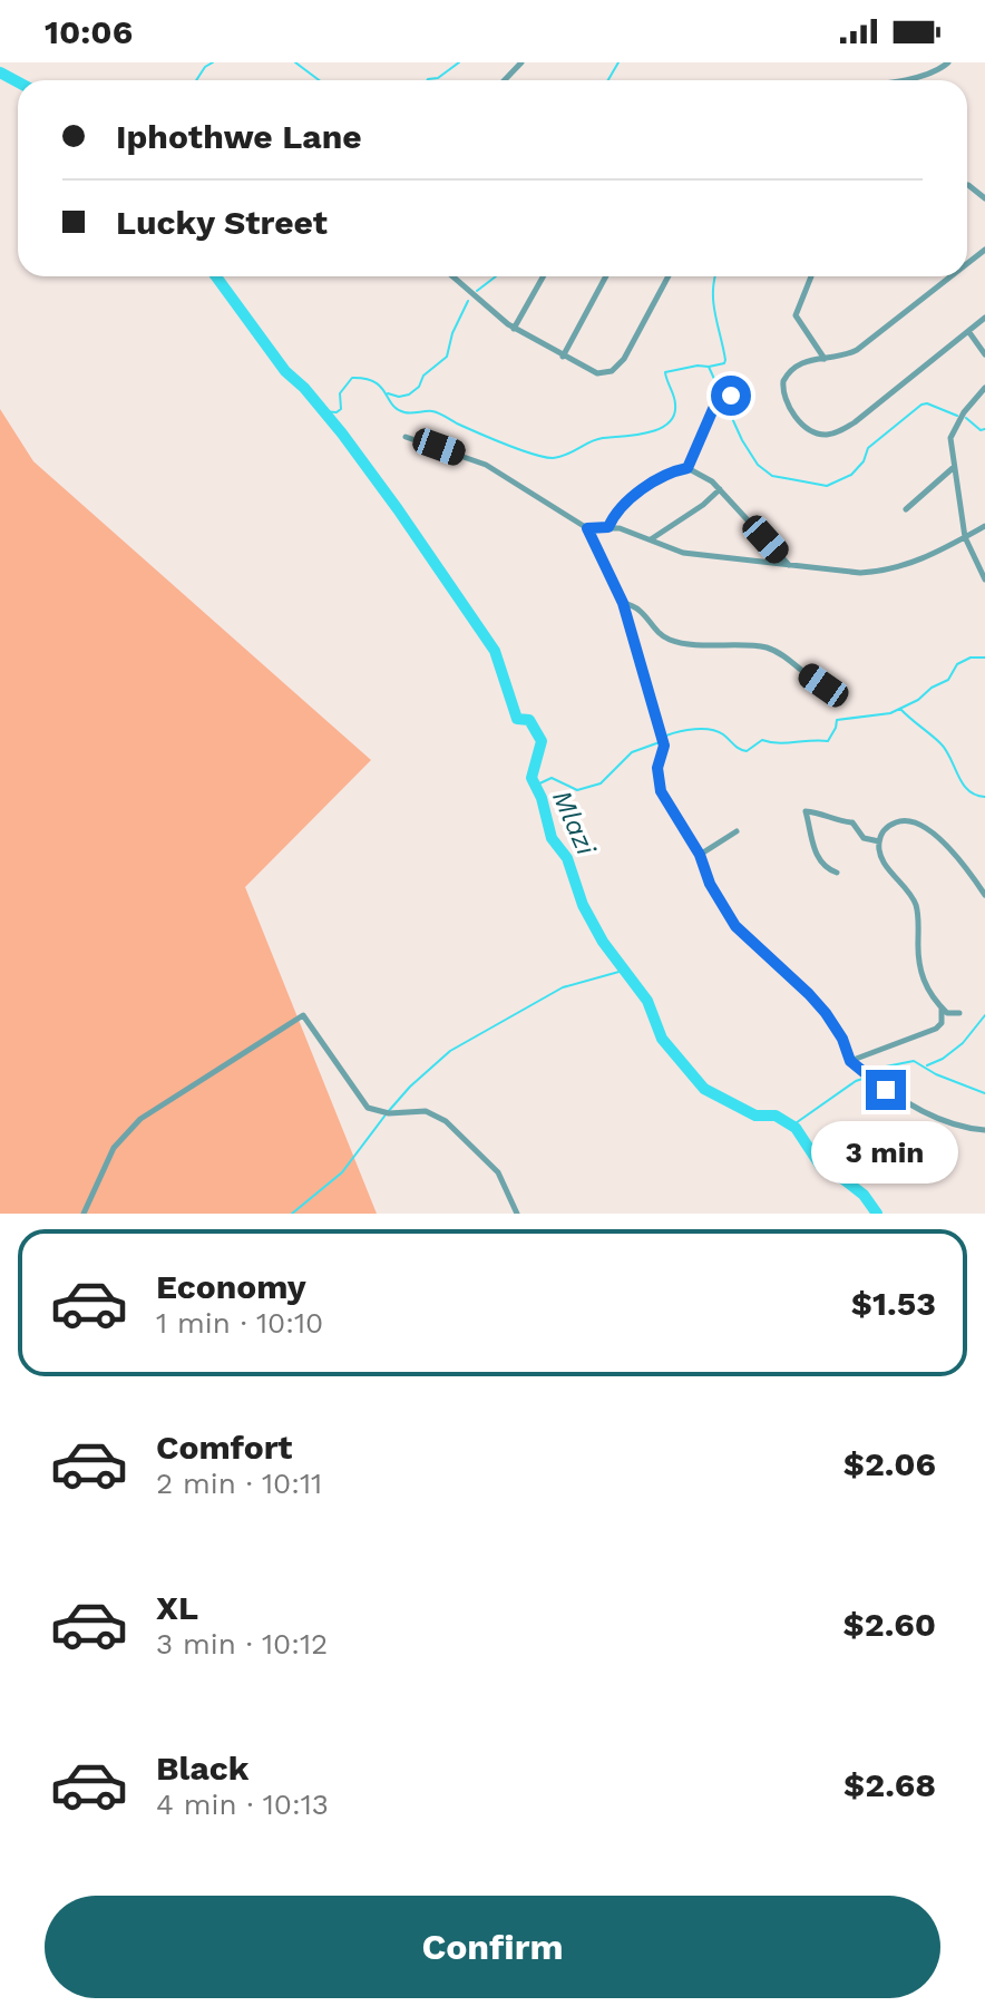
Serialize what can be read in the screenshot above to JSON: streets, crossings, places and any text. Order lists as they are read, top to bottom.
{
  "water": ["Mlazi"],
  "page": {
    "status": "10:06",
    "banner": ["Iphothwe Lane", "Lucky Street"],
    "bubble": "3 min",
    "list": [
      {
        "name": "Economy",
        "note": "1 min · 10:10",
        "value": "$1.53"
      },
      {
        "name": "Comfort",
        "note": "2 min · 10:11",
        "value": "$2.06"
      },
      {
        "name": "XL",
        "note": "3 min · 10:12",
        "value": "$2.60"
      },
      {
        "name": "Black",
        "note": "4 min · 10:13",
        "value": "$2.68"
      }
    ],
    "buttons": "Confirm"
  }
}
